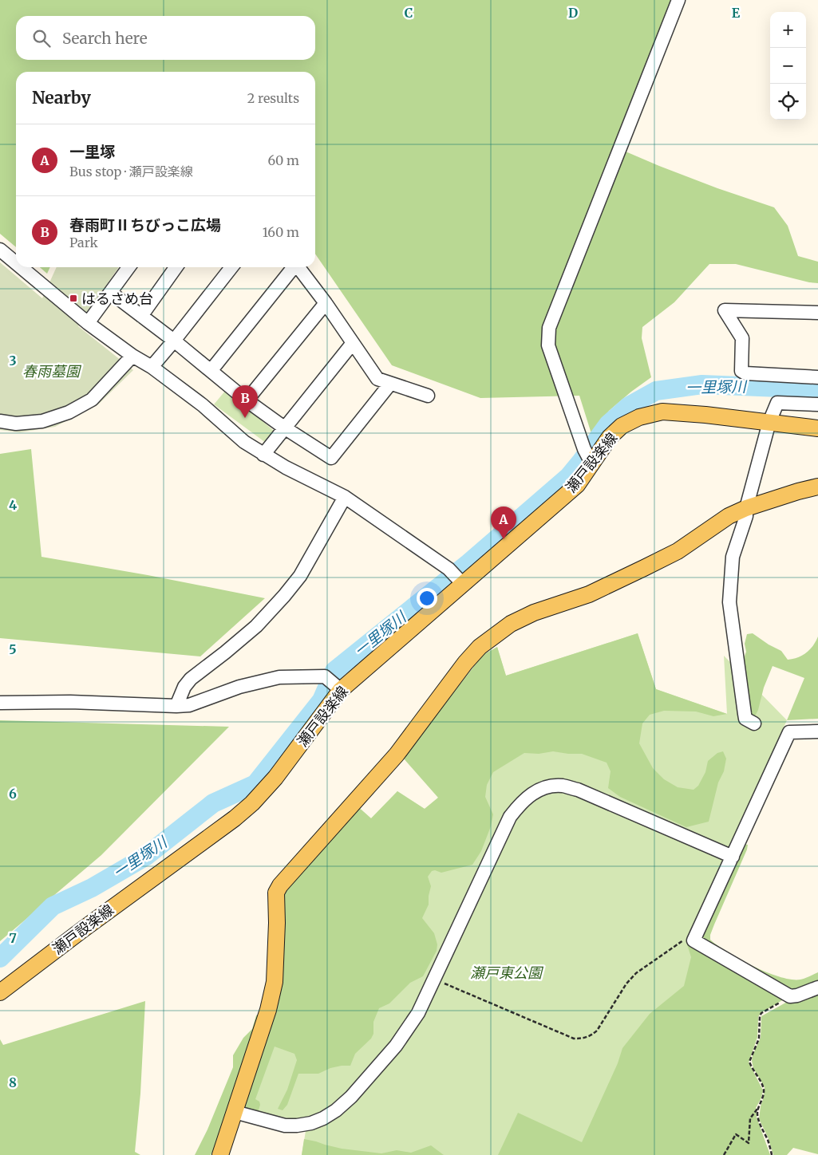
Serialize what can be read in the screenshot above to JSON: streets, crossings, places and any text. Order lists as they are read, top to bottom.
{
  "streets": {
    "main road": ["瀬戸設楽線"]
  },
  "water": ["一里塚川"],
  "parks": ["春雨墓園", "瀬戸東公園"],
  "places": {
    "transit": ["はるさめ台"]
  },
  "page": {
    "map_buttons": ["+", "−"],
    "search": "Search here",
    "heading": ["Nearby", "2 results"],
    "list": [
      {
        "mark": "A",
        "name": "一里塚",
        "note": "Bus stop · 瀬戸設楽線",
        "value": "60 m"
      },
      {
        "mark": "B",
        "name": "春雨町Ⅱちびっこ広場",
        "note": "Park",
        "value": "160 m"
      }
    ],
    "pins": ["B", "A"]
  },
  "grid": {
    "columns": ["C", "D", "E"],
    "rows": [
      "3",
      "4",
      "5",
      "6",
      "7",
      "8"
    ]
  }
}
